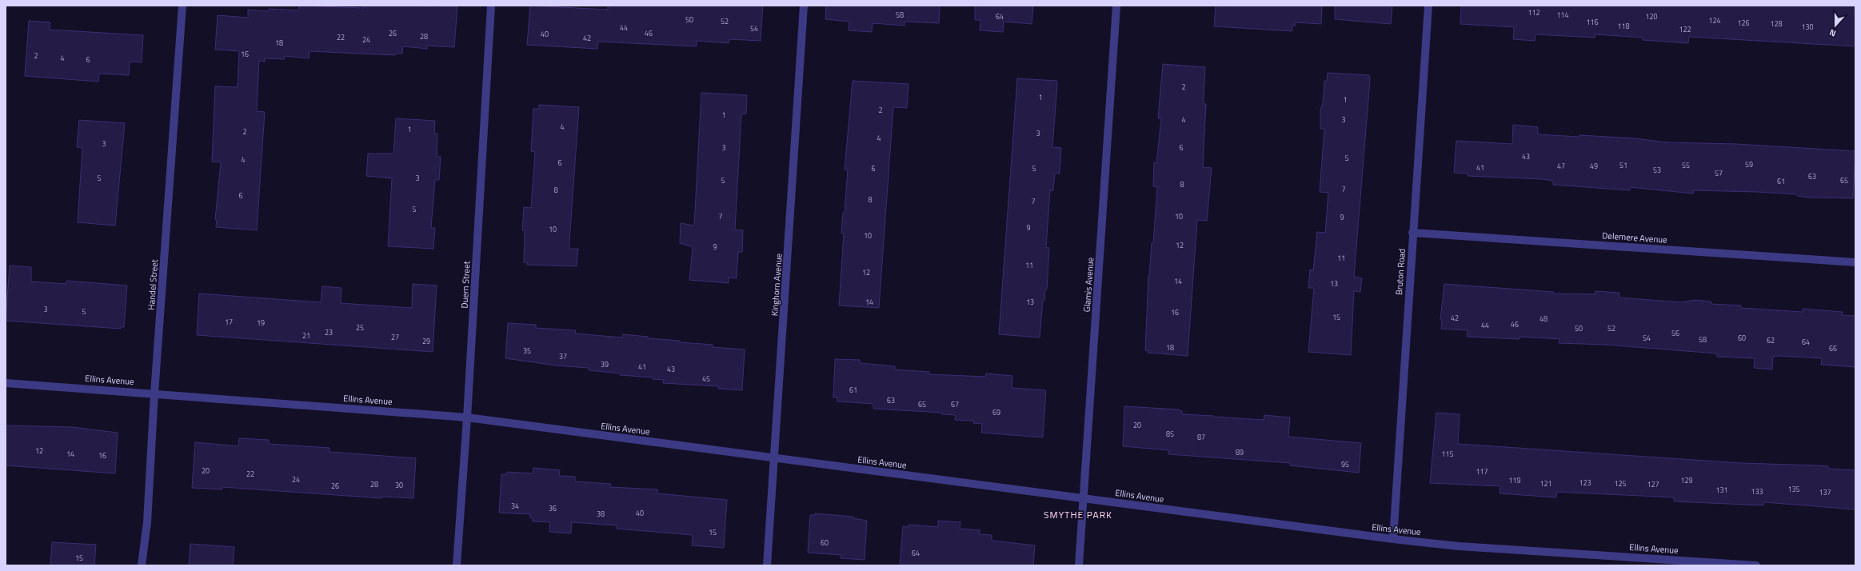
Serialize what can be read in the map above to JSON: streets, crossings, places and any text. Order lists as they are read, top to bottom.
{
  "streets": {
    "street": [
      "Delemere Avenue",
      "Bruton Road",
      "Handel Street",
      "Duern Street",
      "Kinghorn Avenue",
      "Glamis Avenue",
      "Ellins Avenue"
    ]
  },
  "crossings": [
    ["Delemere Avenue", "Bruton Road"],
    ["Bruton Road", "Ellins Avenue"],
    ["Handel Street", "Ellins Avenue"],
    ["Duern Street", "Ellins Avenue"],
    ["Kinghorn Avenue", "Ellins Avenue"],
    ["Glamis Avenue", "Ellins Avenue"]
  ],
  "districts": ["SMYTHE PARK"],
  "house_numbers": [
    "112",
    "58",
    "114",
    "64",
    "120",
    "50",
    "124",
    "52",
    "116",
    "126",
    "128",
    "118",
    "130",
    "44",
    "54",
    "122",
    "26",
    "46",
    "40",
    "28",
    "22",
    "42",
    "24",
    "18",
    "16",
    "2",
    "4",
    "6",
    "2",
    "1",
    "1",
    "2",
    "1",
    "4",
    "3",
    "4",
    "1",
    "2",
    "3",
    "4",
    "3",
    "3",
    "6",
    "43",
    "5",
    "4",
    "6",
    "59",
    "51",
    "55",
    "47",
    "49",
    "41",
    "6",
    "5",
    "53",
    "57",
    "63",
    "5",
    "3",
    "5",
    "65",
    "61",
    "8",
    "7",
    "8",
    "6",
    "8",
    "7",
    "5",
    "7",
    "10",
    "9",
    "9",
    "10",
    "10",
    "12",
    "9",
    "11",
    "11",
    "12",
    "14",
    "13",
    "14",
    "13",
    "3",
    "5",
    "16",
    "15",
    "42",
    "48",
    "17",
    "19",
    "46",
    "44",
    "25",
    "50",
    "52",
    "23",
    "56",
    "21",
    "27",
    "54",
    "60",
    "58",
    "62",
    "29",
    "64",
    "18",
    "66",
    "35",
    "37",
    "39",
    "41",
    "43",
    "45",
    "61",
    "63",
    "65",
    "67",
    "69",
    "20",
    "85",
    "87",
    "12",
    "89",
    "14",
    "115",
    "16",
    "95",
    "20",
    "117",
    "22",
    "24",
    "119",
    "129",
    "123",
    "121",
    "125",
    "28",
    "127",
    "30",
    "26",
    "135",
    "131",
    "133",
    "137",
    "34",
    "36",
    "40",
    "38",
    "15",
    "60",
    "64",
    "15"
  ],
  "north": "bottom"
}
